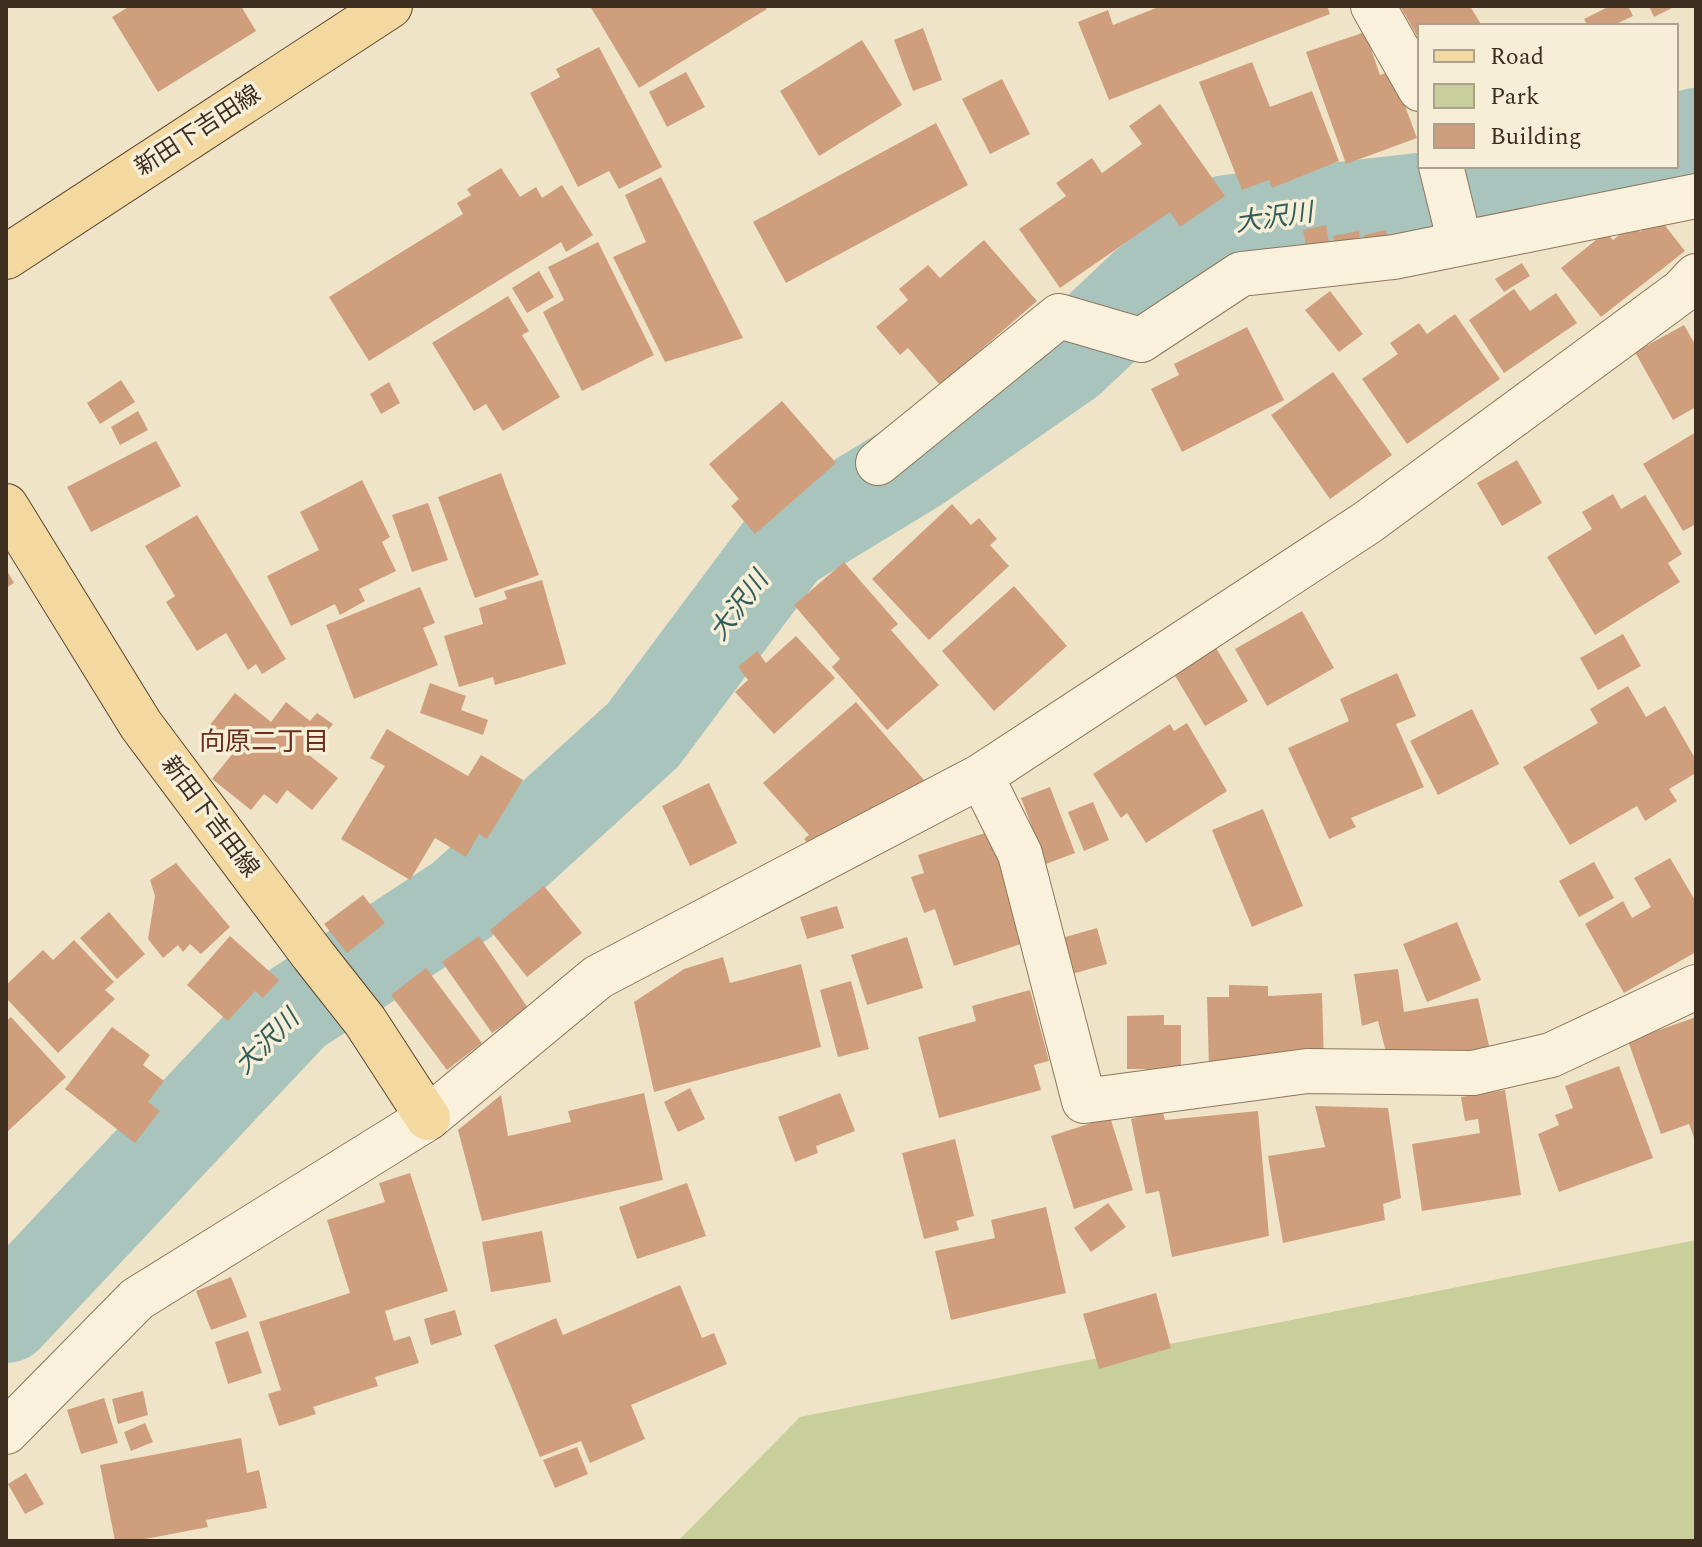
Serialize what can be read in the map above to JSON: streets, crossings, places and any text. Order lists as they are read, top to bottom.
{
  "streets": {
    "main road": ["新田下吉田線"]
  },
  "districts": ["向原二丁目"],
  "water": ["大沢川"],
  "legend": ["Road", "Park", "Building"]
}
